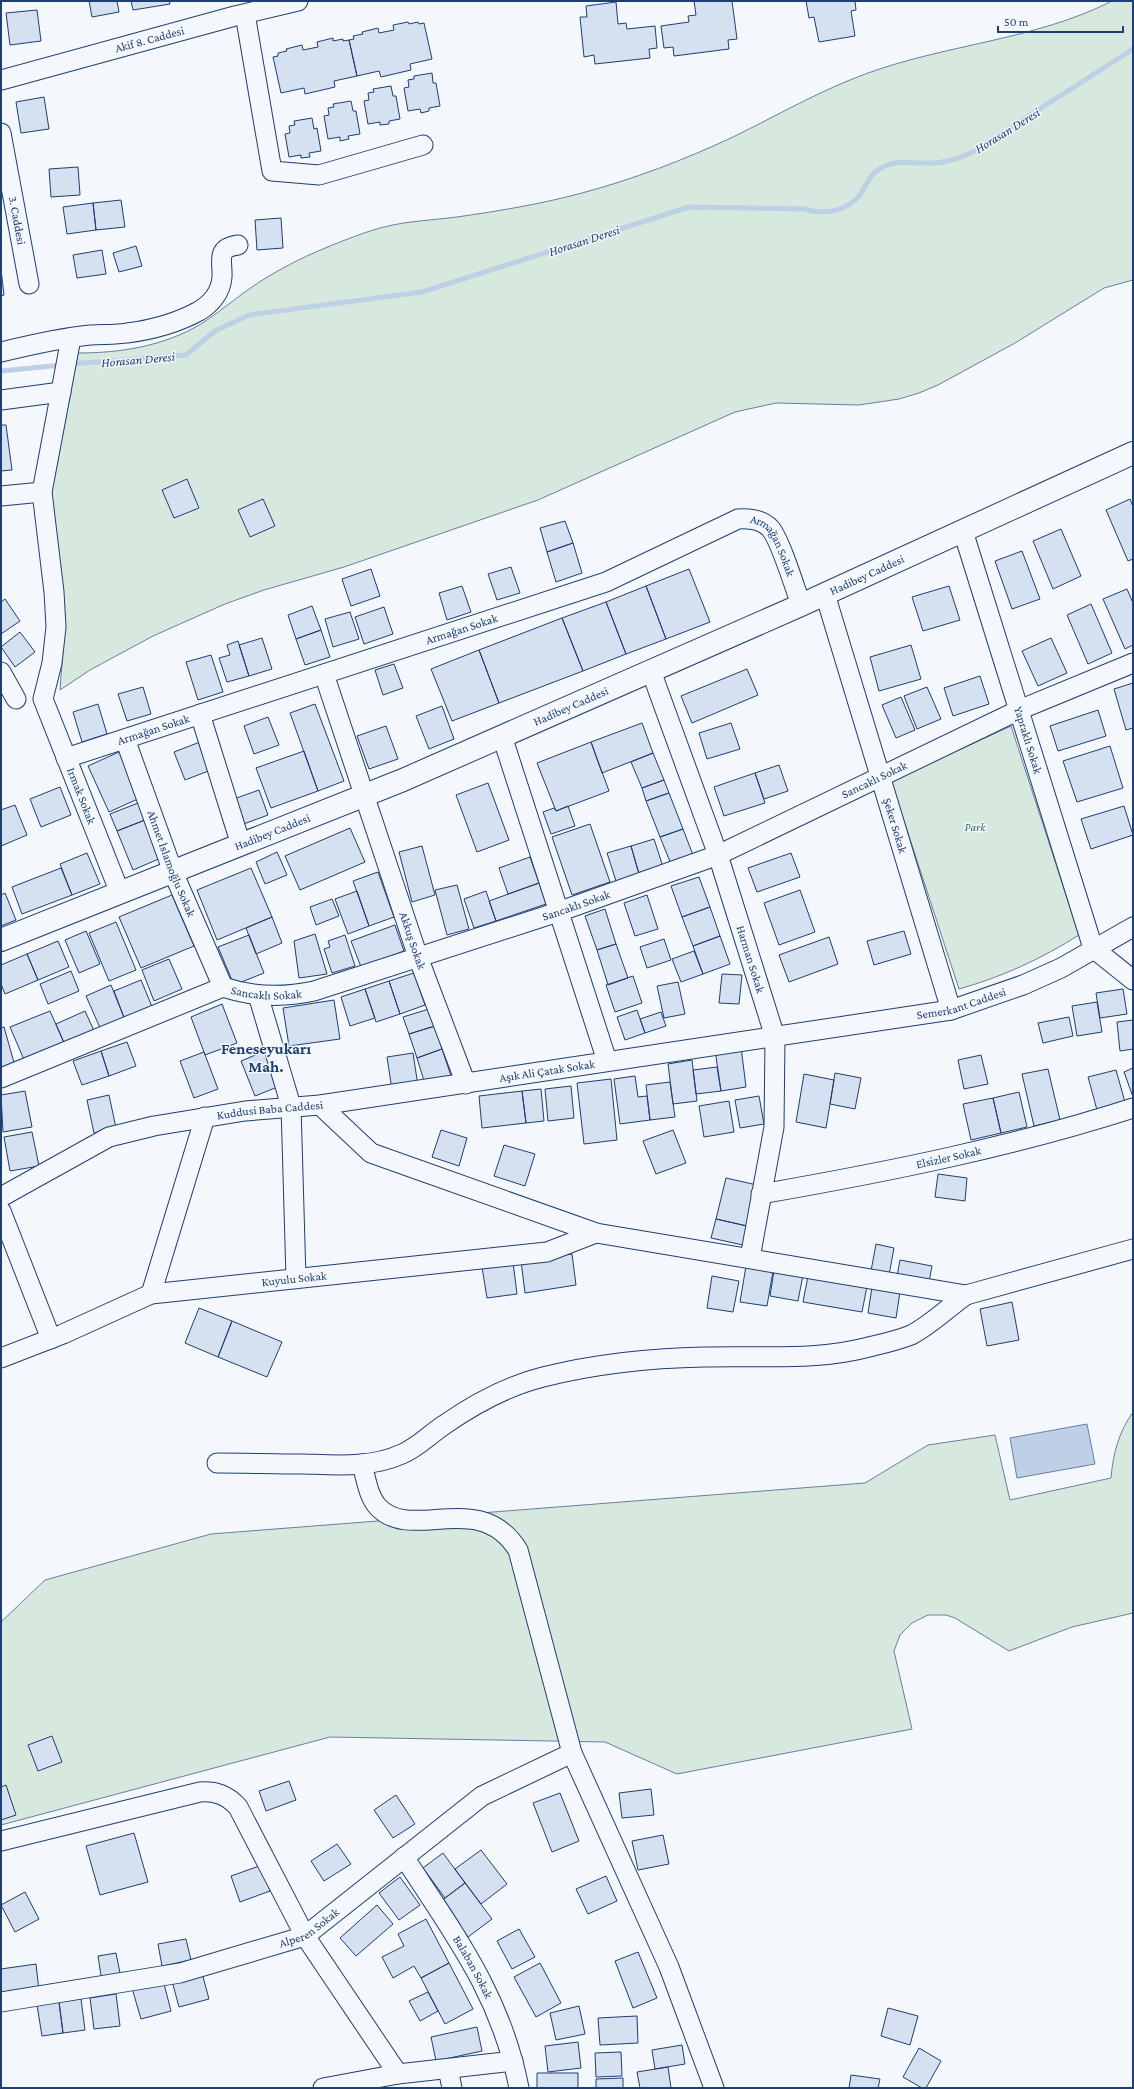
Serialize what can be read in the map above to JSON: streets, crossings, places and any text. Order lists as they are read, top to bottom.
{
  "streets": {
    "main road": ["Hadibey Caddesi"],
    "street": [
      "Akif 8. Caddesi",
      "3. Caddesi",
      "Armağan Sokak",
      "Yapraklı Sokak",
      "Sancaklı Sokak",
      "Irmak Sokak",
      "Şeker Sokak",
      "Ahmet İslamoğlu Sokak",
      "Akkuş Sokak",
      "Harman Sokak",
      "Semerkant Caddesi",
      "Aşık Ali Çatak Sokak",
      "Kuddusi Baba Caddesi",
      "Elsizler Sokak",
      "Kuyulu Sokak",
      "Alperen Sokak",
      "Balaban Sokak"
    ]
  },
  "crossings": [
    ["Armağan Sokak", "Hadibey Caddesi"],
    ["Armağan Sokak", "Irmak Sokak"],
    ["Armağan Sokak", "Ahmet İslamoğlu Sokak"],
    ["Armağan Sokak", "Akkuş Sokak"],
    ["Hadibey Caddesi", "Yapraklı Sokak"],
    ["Hadibey Caddesi", "Irmak Sokak"],
    ["Hadibey Caddesi", "Şeker Sokak"],
    ["Hadibey Caddesi", "Ahmet İslamoğlu Sokak"],
    ["Hadibey Caddesi", "Akkuş Sokak"],
    ["Hadibey Caddesi", "Harman Sokak"],
    ["Yapraklı Sokak", "Sancaklı Sokak"],
    ["Yapraklı Sokak", "Semerkant Caddesi"],
    ["Sancaklı Sokak", "Şeker Sokak"],
    ["Sancaklı Sokak", "Ahmet İslamoğlu Sokak"],
    ["Sancaklı Sokak", "Akkuş Sokak"],
    ["Sancaklı Sokak", "Harman Sokak"],
    ["Şeker Sokak", "Semerkant Caddesi"],
    ["Akkuş Sokak", "Aşık Ali Çatak Sokak"],
    ["Harman Sokak", "Semerkant Caddesi"],
    ["Harman Sokak", "Aşık Ali Çatak Sokak"],
    ["Harman Sokak", "Kuddusi Baba Caddesi"],
    ["Harman Sokak", "Elsizler Sokak"],
    ["Semerkant Caddesi", "Aşık Ali Çatak Sokak"],
    ["Aşık Ali Çatak Sokak", "Kuddusi Baba Caddesi"],
    ["Kuddusi Baba Caddesi", "Kuyulu Sokak"],
    ["Alperen Sokak", "Balaban Sokak"]
  ],
  "districts": ["Feneseyukarı Mah."],
  "water": ["Horasan Deresi"],
  "parks": ["Park"],
  "scale_bar": "50 m"
}
